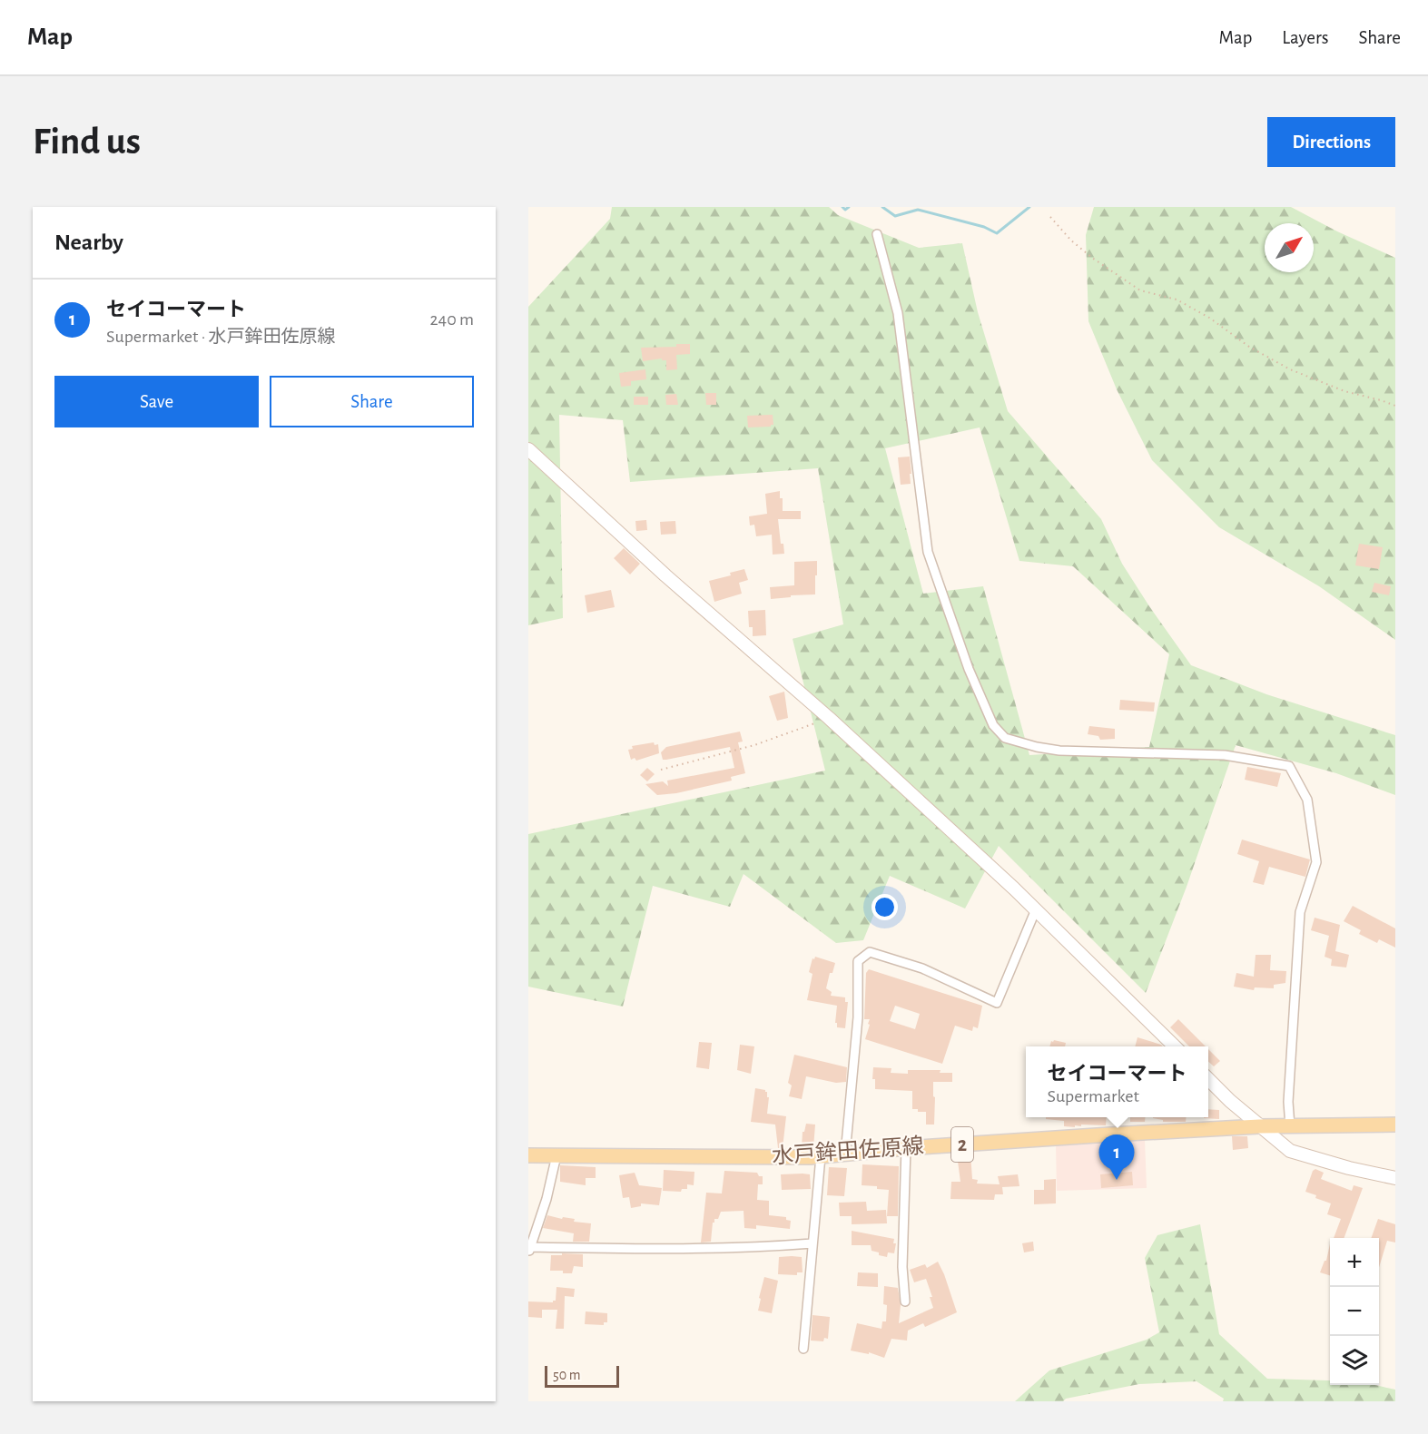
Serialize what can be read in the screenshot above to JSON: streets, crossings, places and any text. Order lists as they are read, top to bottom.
{
  "streets": {
    "main road": ["2", "水戸鉾田佐原線"]
  },
  "scale_bar": "50 m",
  "north": "top right",
  "page": {
    "header": "Map",
    "nav": ["Map", "Layers", "Share"],
    "buttons": [
      "Directions",
      ["Save", "Share"]
    ],
    "title": "Find us",
    "heading": "Nearby",
    "list": [
      {
        "mark": "1",
        "name": "セイコーマート",
        "note": "Supermarket · 水戸鉾田佐原線",
        "value": "240 m"
      }
    ],
    "popup": ["セイコーマート", "Supermarket"],
    "pins": "1",
    "map_buttons": ["+", "−"],
    "scale": "50 m"
  }
}
